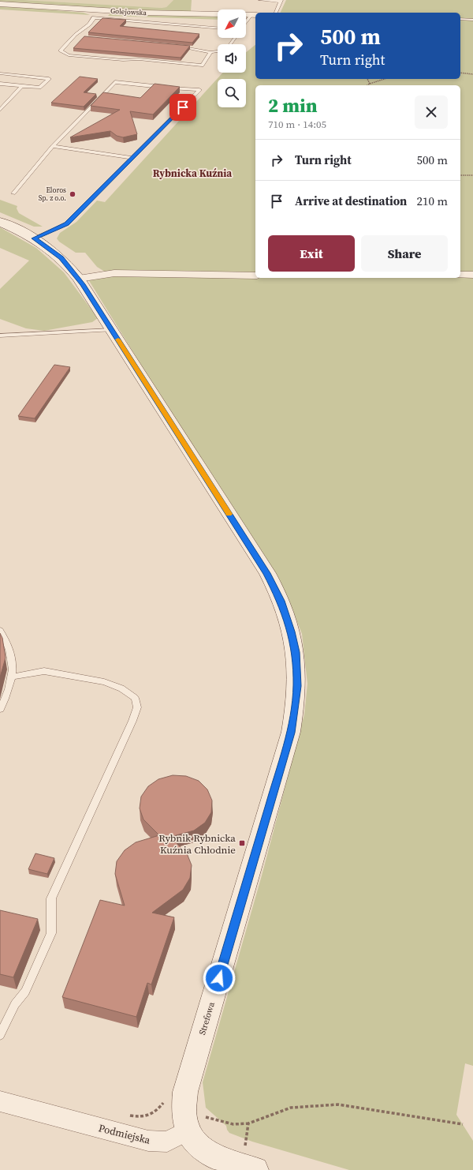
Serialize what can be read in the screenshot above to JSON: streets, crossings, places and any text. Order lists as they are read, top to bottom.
{
  "streets": {
    "street": ["Golejowska", "Strefowa", "Podmiejska"]
  },
  "crossings": [
    ["Strefowa", "Podmiejska"]
  ],
  "districts": ["Rybnicka Kuźnia"],
  "places": {
    "other": ["Eloros Sp. z o.o."],
    "transit": ["Rybnik Rybnicka Kuźnia Chłodnie"]
  },
  "north": "bottom left",
  "page": {
    "turn": ["500 m", "Turn right"],
    "heading": ["2 min", "710 m · 14:05"],
    "list": [
      {
        "name": "Turn right",
        "value": "500 m"
      },
      {
        "name": "Arrive at destination",
        "value": "210 m"
      }
    ],
    "buttons": ["Exit", "Share"]
  }
}
